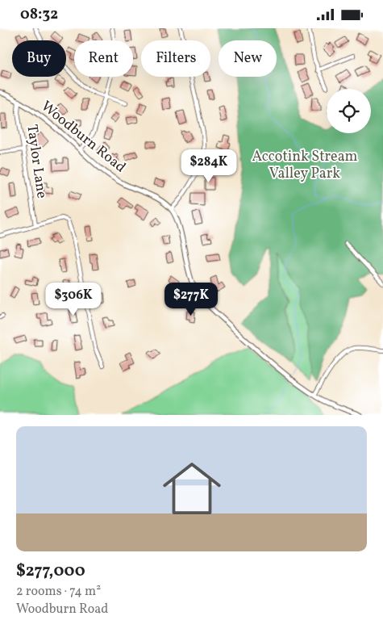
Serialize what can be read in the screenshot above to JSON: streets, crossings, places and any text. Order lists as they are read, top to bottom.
{
  "streets": {
    "street": ["Woodburn Road", "Taylor Lane"]
  },
  "crossings": [
    ["Woodburn Road", "Taylor Lane"]
  ],
  "parks": ["Accotink Stream Valley Park"],
  "page": {
    "status": "08:32",
    "chip": [
      "Buy",
      "Rent",
      "Filters",
      "New"
    ],
    "price": ["$284K", "$306K", "$277K"],
    "list": [
      {
        "name": "$277,000",
        "note": "2 rooms · 74 m² · Woodburn Road"
      }
    ]
  }
}
